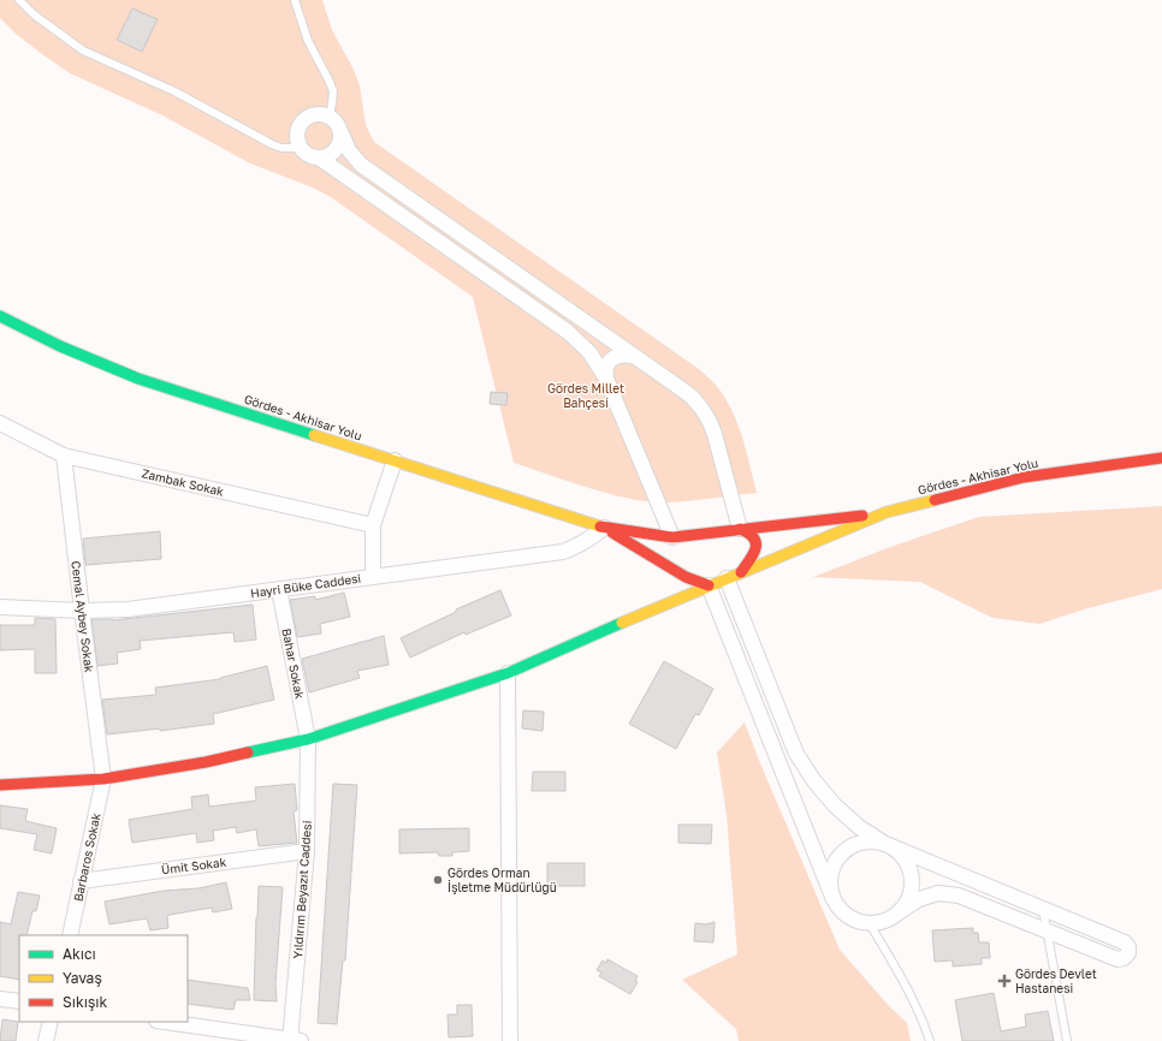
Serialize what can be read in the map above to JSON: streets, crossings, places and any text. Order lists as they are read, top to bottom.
{
  "streets": {
    "main road": ["Gördes - Akhisar Yolu"],
    "street": [
      "Zambak Sokak",
      "Hayri Büke Caddesi",
      "Cemal Aybey Sokak",
      "Bahar Sokak",
      "Barbaros Sokak",
      "Ümit Sokak",
      "Yıldırım Beyazıt Caddesi"
    ]
  },
  "crossings": [
    ["Gördes - Akhisar Yolu", "Hayri Büke Caddesi"],
    ["Gördes - Akhisar Yolu", "Cemal Aybey Sokak"],
    ["Gördes - Akhisar Yolu", "Bahar Sokak"],
    ["Gördes - Akhisar Yolu", "Barbaros Sokak"],
    ["Gördes - Akhisar Yolu", "Yıldırım Beyazıt Caddesi"],
    ["Zambak Sokak", "Cemal Aybey Sokak"],
    ["Hayri Büke Caddesi", "Cemal Aybey Sokak"],
    ["Hayri Büke Caddesi", "Bahar Sokak"],
    ["Cemal Aybey Sokak", "Barbaros Sokak"],
    ["Bahar Sokak", "Yıldırım Beyazıt Caddesi"],
    ["Barbaros Sokak", "Ümit Sokak"],
    ["Ümit Sokak", "Yıldırım Beyazıt Caddesi"]
  ],
  "parks": ["Gördes Millet Bahçesi"],
  "places": {
    "other": ["Gördes Orman İşletme Müdürlüğü"],
    "health": ["Gördes Devlet Hastanesi"]
  },
  "legend": ["Akıcı", "Yavaş", "Sıkışık"]
}
